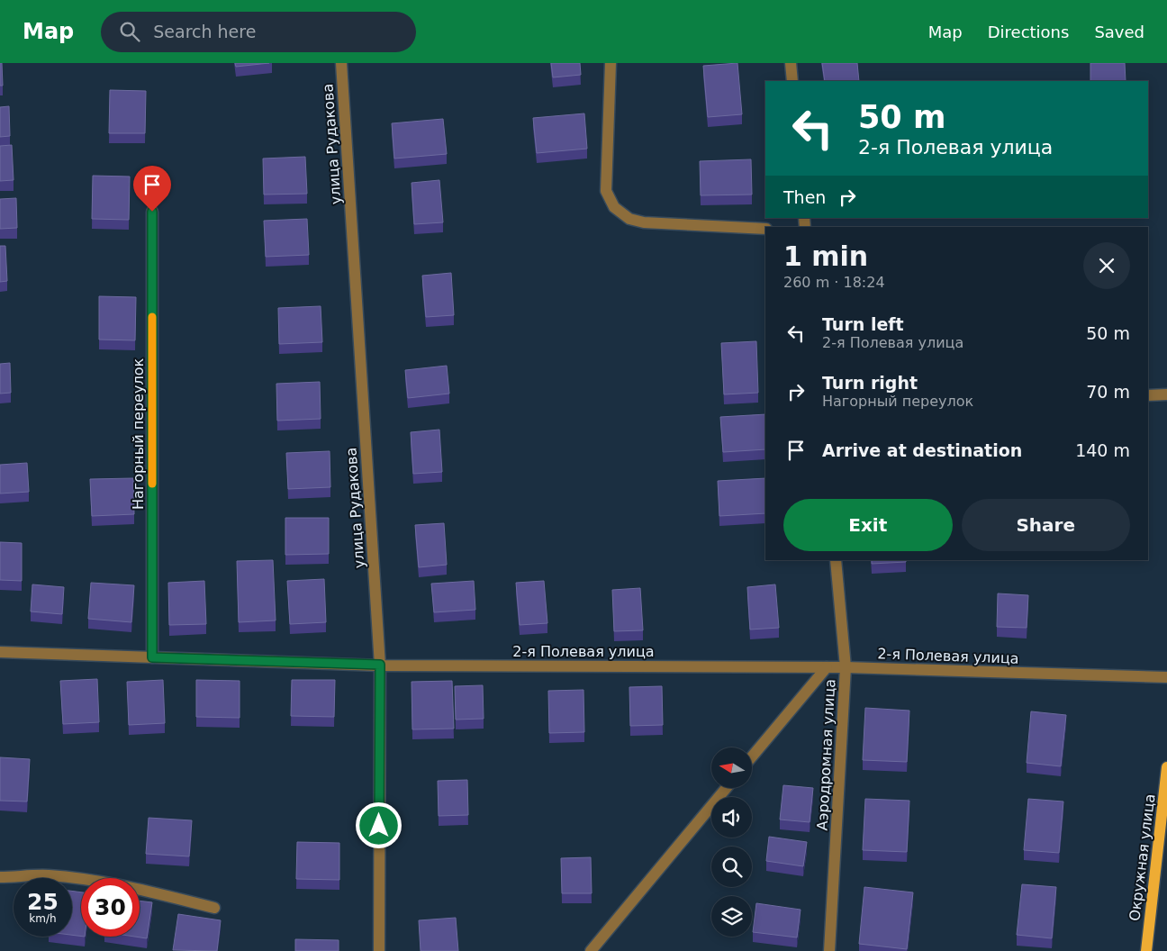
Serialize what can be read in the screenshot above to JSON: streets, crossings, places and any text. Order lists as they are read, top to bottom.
{
  "streets": {
    "main road": ["Окружная улица"],
    "street": [
      "улица Рудакова",
      "Нагорный переулок",
      "2-я Полевая улица",
      "Аэродромная улица"
    ]
  },
  "crossings": [
    ["улица Рудакова", "2-я Полевая улица"],
    ["Нагорный переулок", "2-я Полевая улица"],
    ["2-я Полевая улица", "Аэродромная улица"]
  ],
  "north": "left",
  "page": {
    "header": "Map",
    "search": "Search here",
    "nav": ["Map", "Directions", "Saved"],
    "turn": ["50 m", "2-я Полевая улица"],
    "then": "Then",
    "heading": ["1 min", "260 m · 18:24"],
    "list": [
      {
        "name": "Turn left",
        "note": "2-я Полевая улица",
        "value": "50 m"
      },
      {
        "name": "Turn right",
        "note": "Нагорный переулок",
        "value": "70 m"
      },
      {
        "name": "Arrive at destination",
        "value": "140 m"
      }
    ],
    "buttons": ["Exit", "Share"],
    "speed": "25 km/h",
    "limit": "30"
  }
}
